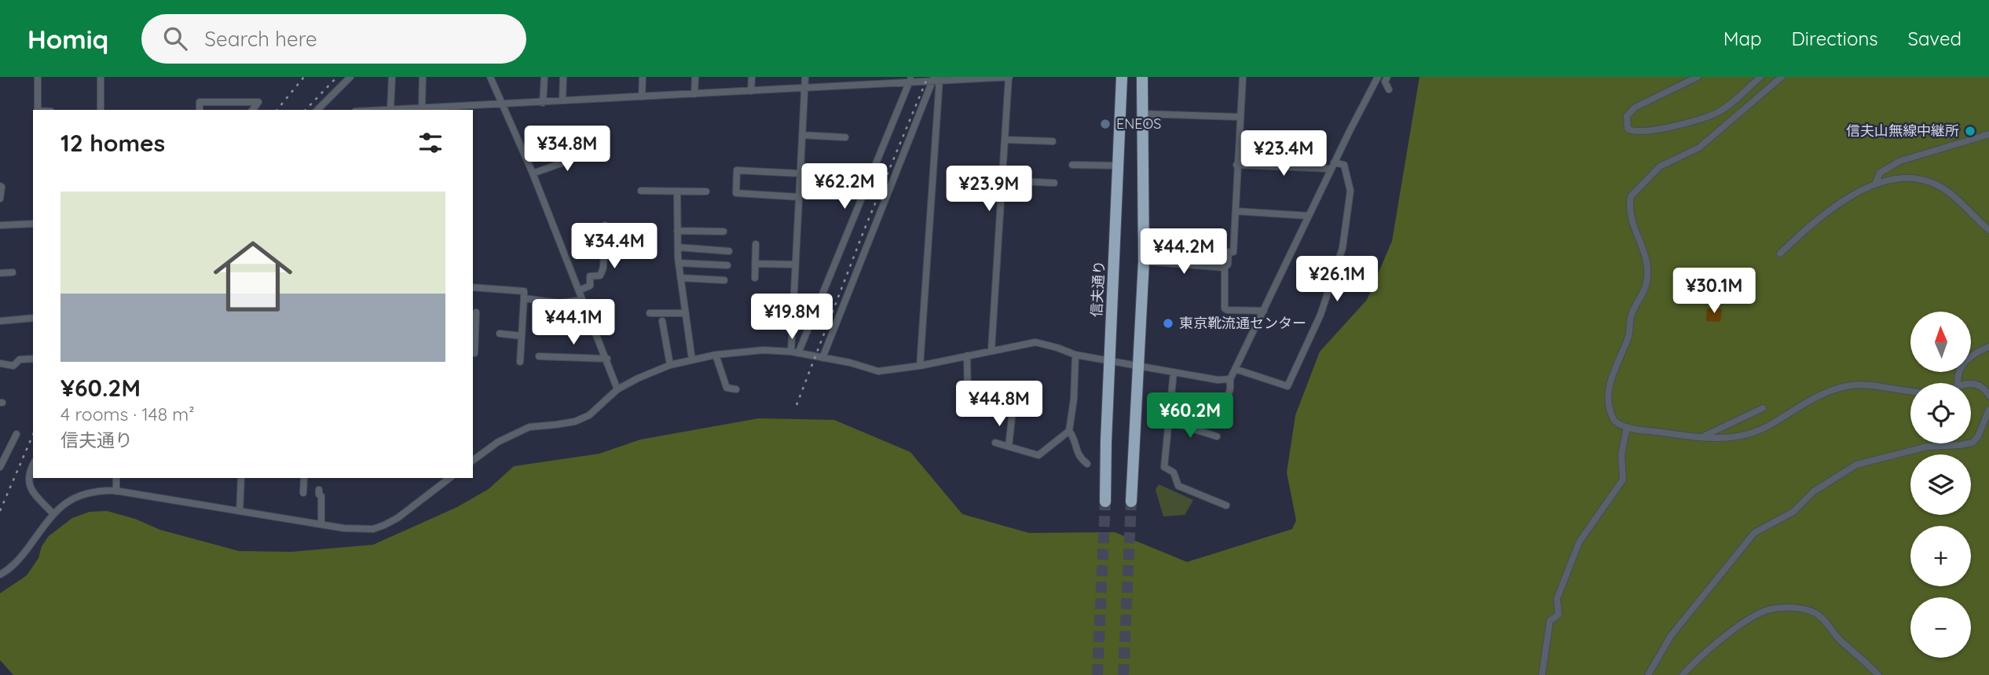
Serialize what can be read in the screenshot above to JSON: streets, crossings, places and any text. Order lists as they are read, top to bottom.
{
  "streets": {
    "highway": ["信夫通り"]
  },
  "places": ["ENEOS", "信夫山無線中継所", "東京靴流通センター"],
  "north": "top",
  "page": {
    "header": "Homiq",
    "search": "Search here",
    "nav": ["Map", "Directions", "Saved"],
    "heading": "12 homes",
    "price": [
      "¥34.8M",
      "¥23.4M",
      "¥62.2M",
      "¥23.9M",
      "¥34.4M",
      "¥44.2M",
      "¥26.1M",
      "¥30.1M",
      "¥19.8M",
      "¥44.1M",
      "¥44.8M",
      "¥60.2M"
    ],
    "list": [
      {
        "name": "¥60.2M",
        "note": "4 rooms · 148 m² · 信夫通り"
      }
    ],
    "map_buttons": ["+", "−"]
  }
}
